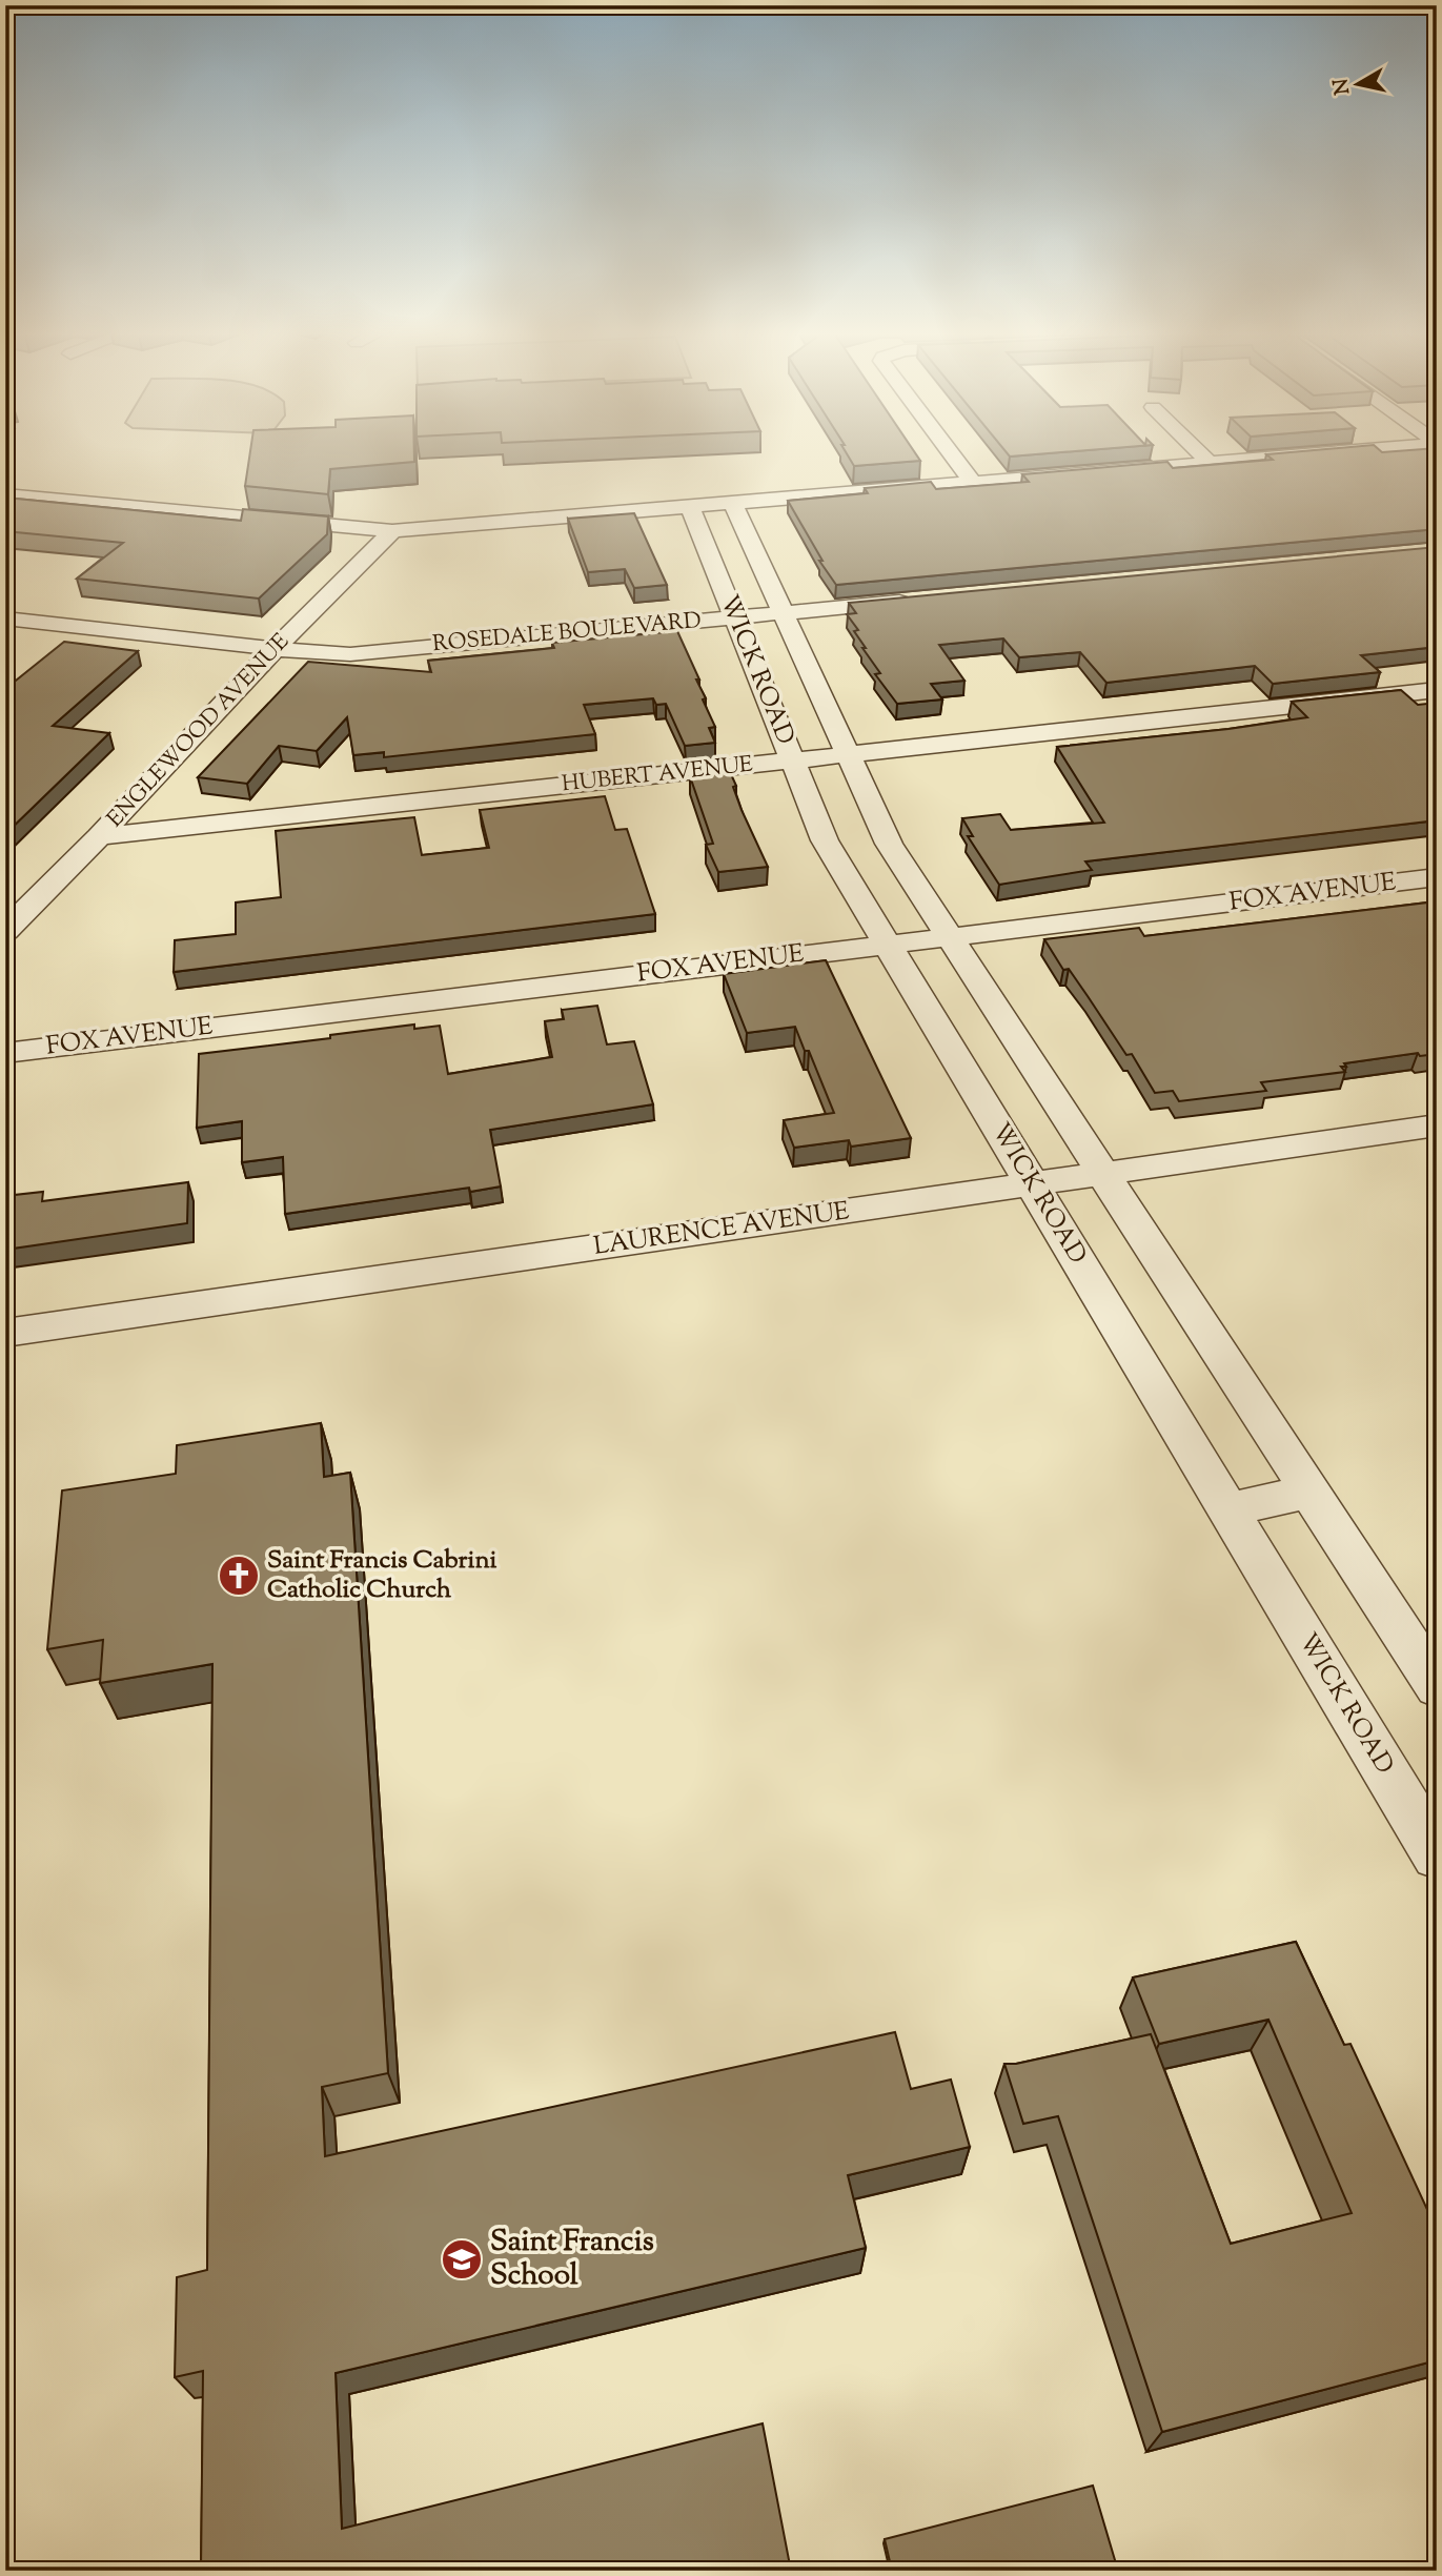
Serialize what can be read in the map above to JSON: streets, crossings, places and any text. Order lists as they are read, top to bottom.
{
  "streets": {
    "street": [
      "ROSEDALE BOULEVARD",
      "WICK ROAD",
      "ENGLEWOOD AVENUE",
      "HUBERT AVENUE",
      "FOX AVENUE",
      "LAURENCE AVENUE"
    ]
  },
  "crossings": [
    ["ROSEDALE BOULEVARD", "WICK ROAD"],
    ["ROSEDALE BOULEVARD", "ENGLEWOOD AVENUE"],
    ["WICK ROAD", "HUBERT AVENUE"],
    ["WICK ROAD", "FOX AVENUE"],
    ["WICK ROAD", "LAURENCE AVENUE"],
    ["ENGLEWOOD AVENUE", "HUBERT AVENUE"]
  ],
  "places": {
    "church": ["Saint Francis Cabrini Catholic Church"],
    "school or university": ["Saint Francis School"]
  },
  "north": "left"
}
